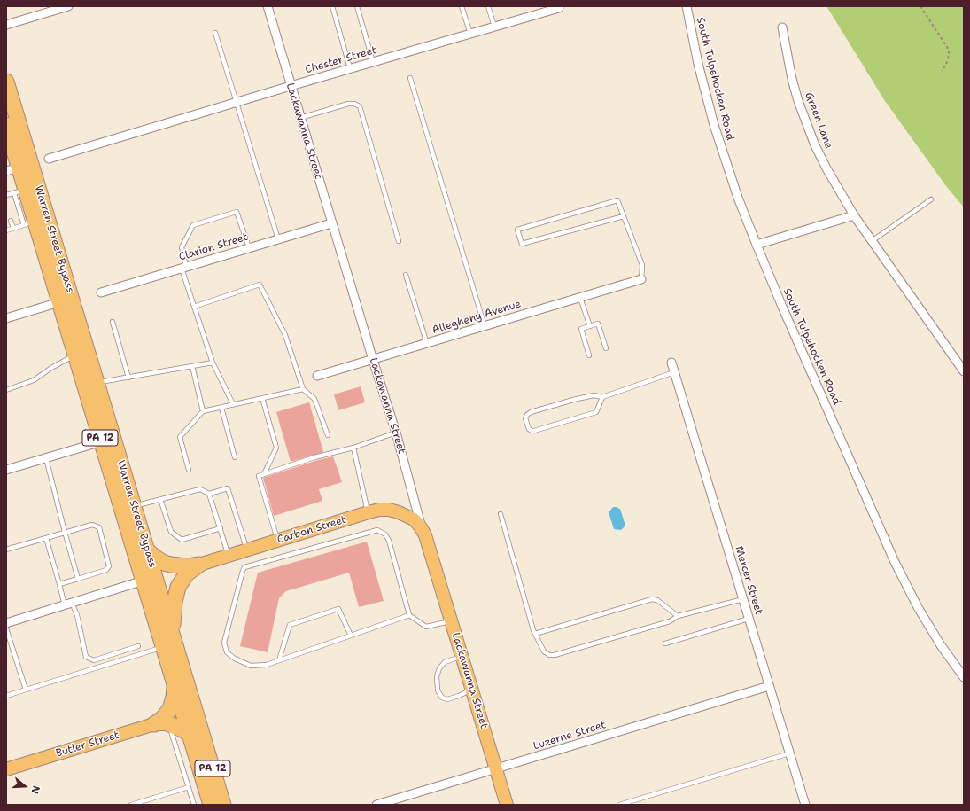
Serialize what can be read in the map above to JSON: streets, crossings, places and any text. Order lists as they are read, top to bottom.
{
  "streets": {
    "highway": ["Warren Street Bypass", "PA 12"],
    "main road": ["Lackawanna Street", "Carbon Street", "Butler Street"],
    "street": [
      "Chester Street",
      "South Tulpehocken Road",
      "Green Lane",
      "Clarion Street",
      "Allegheny Avenue",
      "Mercer Street",
      "Luzerne Street"
    ]
  },
  "crossings": [
    ["Chester Street", "Lackawanna Street"],
    ["Lackawanna Street", "Clarion Street"],
    ["Lackawanna Street", "Allegheny Avenue"],
    ["Lackawanna Street", "Carbon Street"],
    ["Lackawanna Street", "Luzerne Street"],
    ["Mercer Street", "Luzerne Street"]
  ],
  "north": "right"
}
